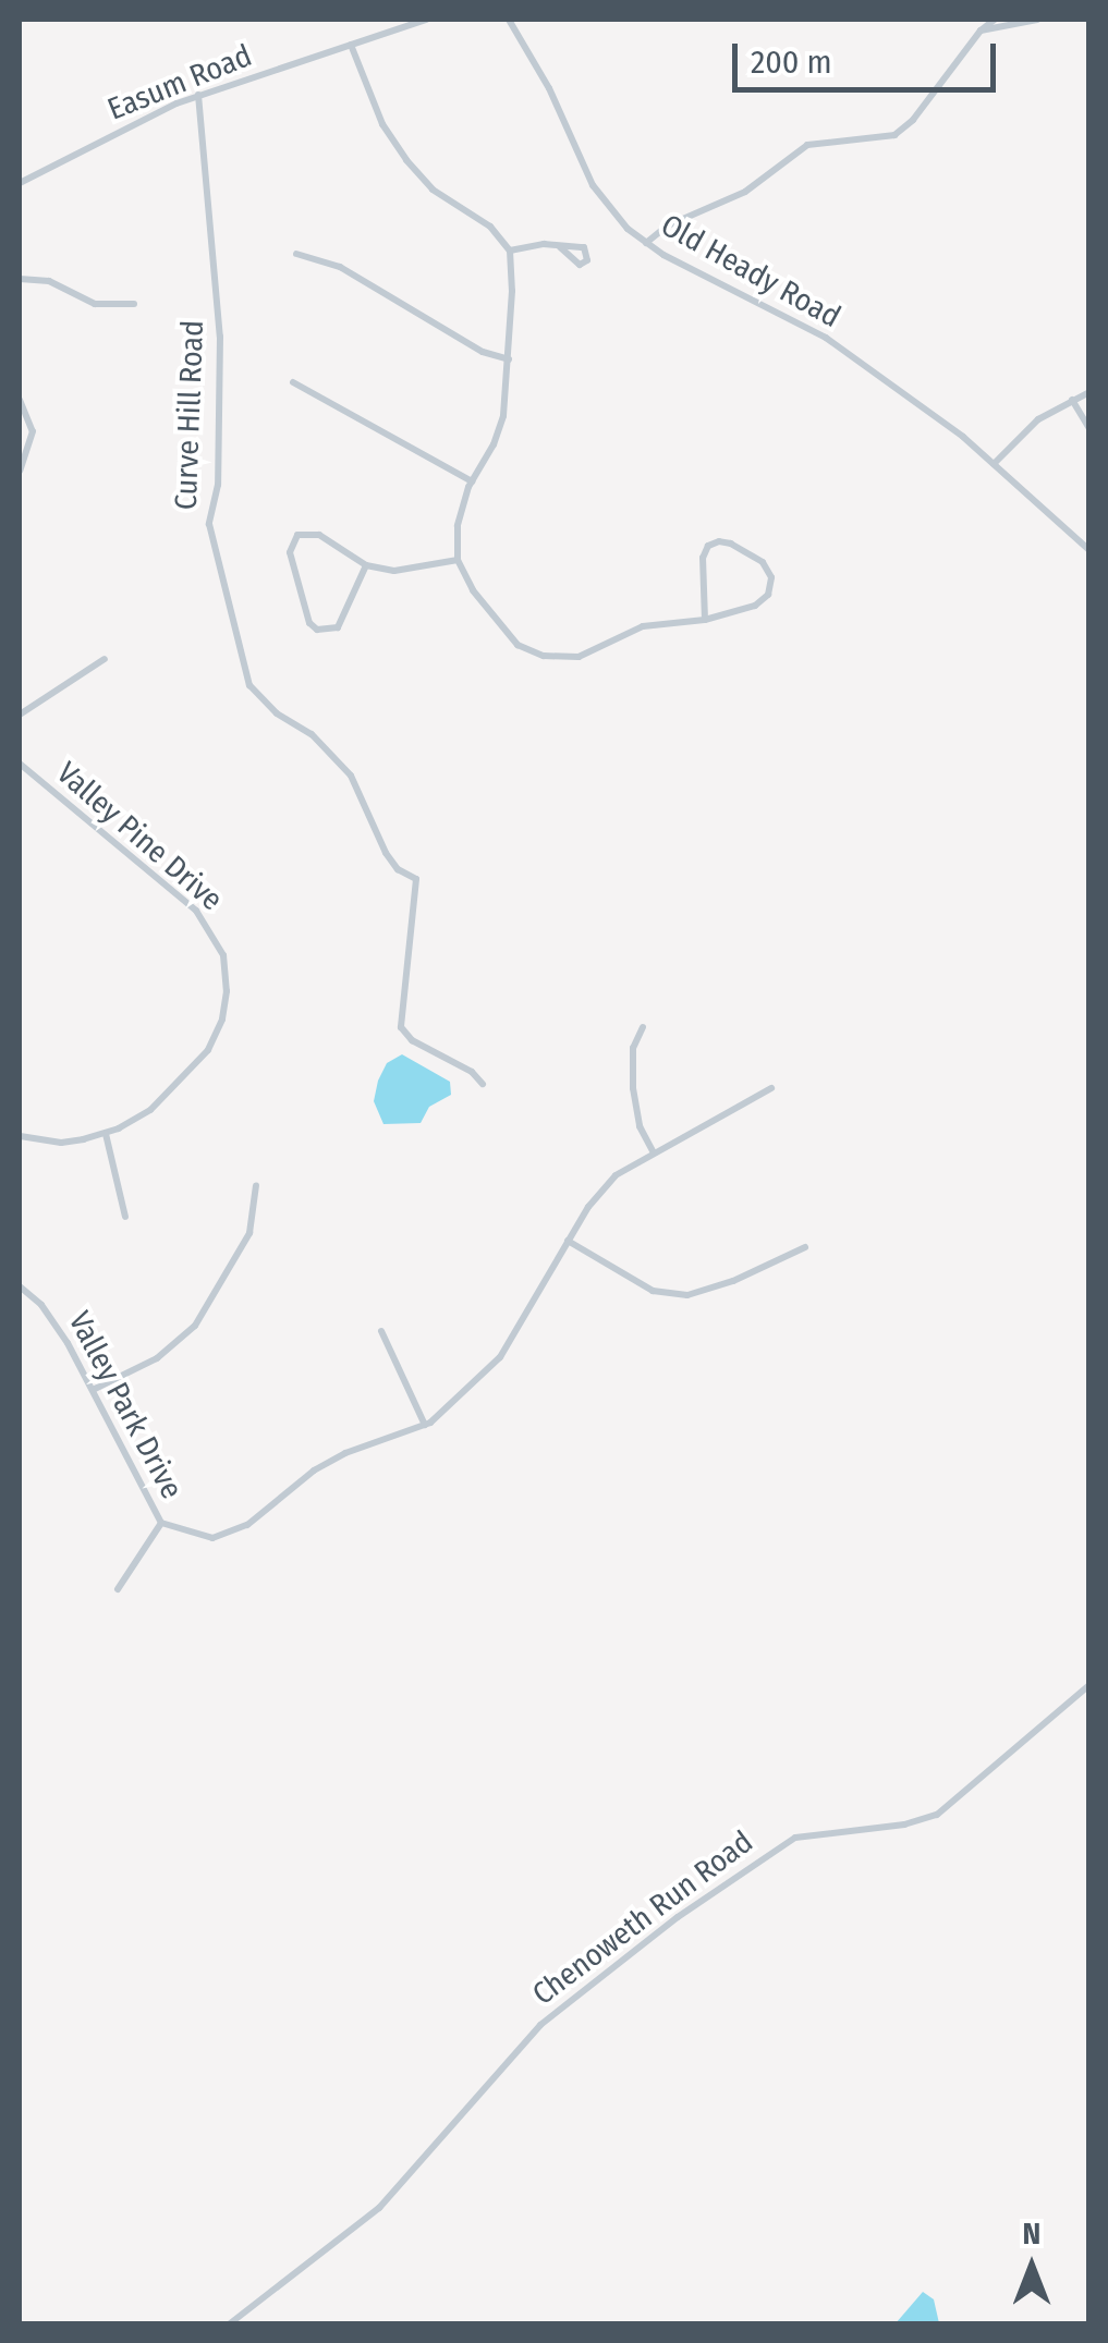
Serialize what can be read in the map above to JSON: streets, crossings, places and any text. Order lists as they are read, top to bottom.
{
  "streets": {
    "street": [
      "Easum Road",
      "Old Heady Road",
      "Curve Hill Road",
      "Valley Pine Drive",
      "Valley Park Drive",
      "Chenoweth Run Road"
    ]
  },
  "crossings": [
    ["Easum Road", "Curve Hill Road"]
  ],
  "scale_bar": "200 m",
  "north": "top"
}
